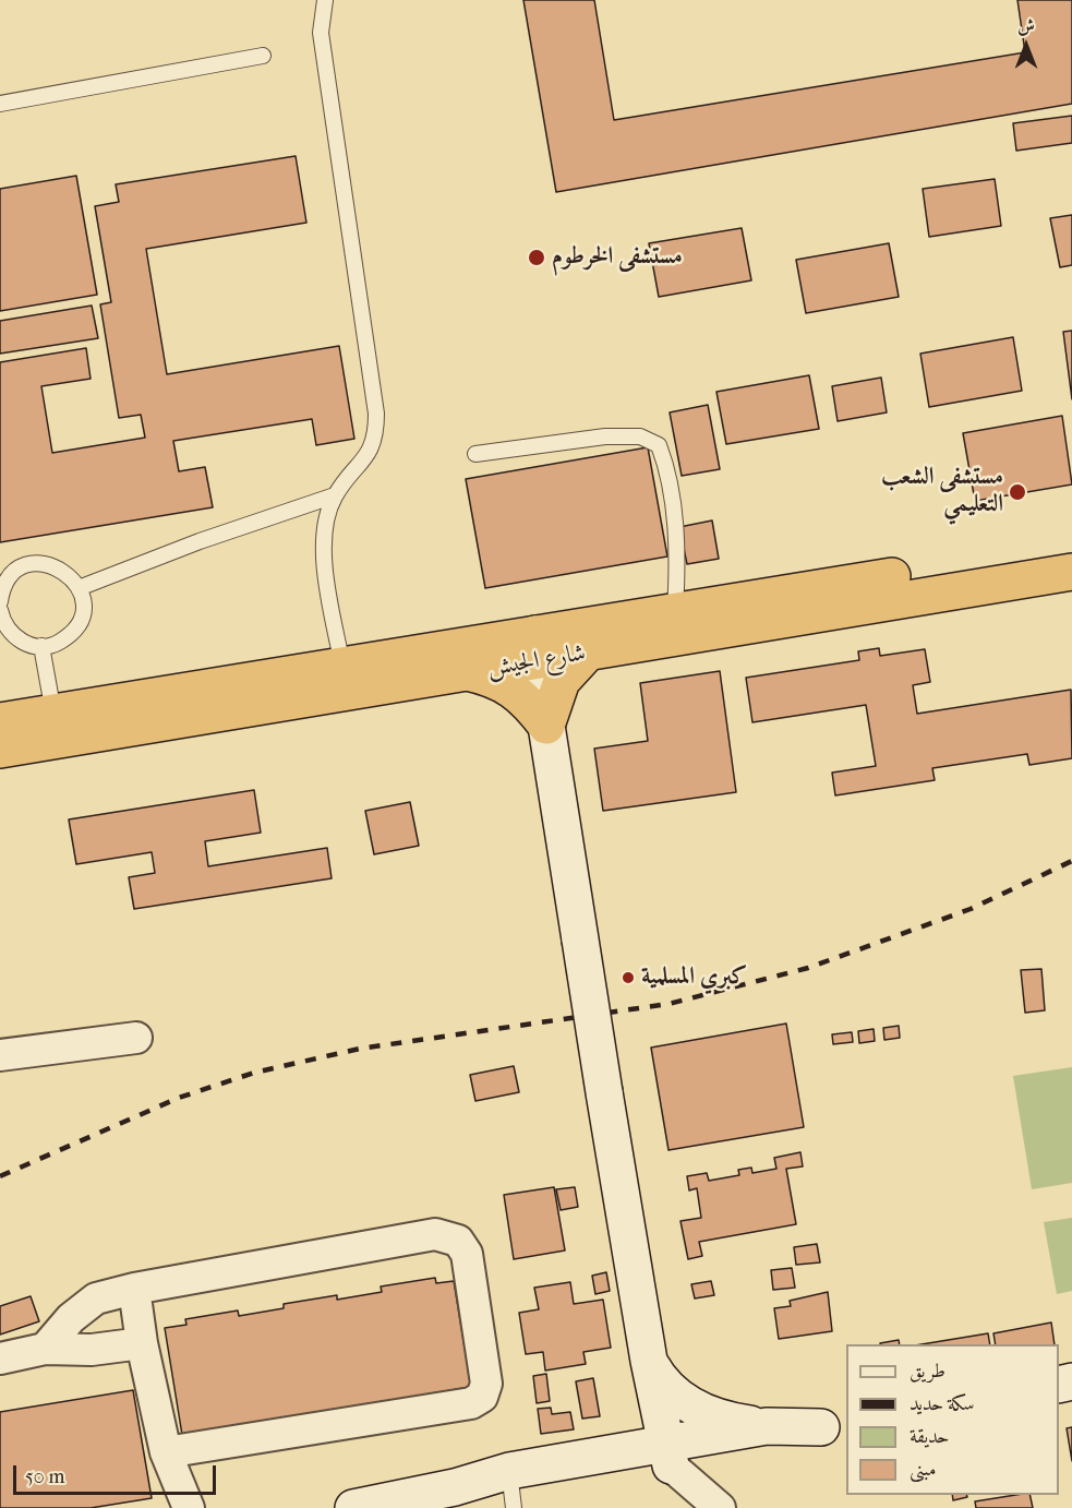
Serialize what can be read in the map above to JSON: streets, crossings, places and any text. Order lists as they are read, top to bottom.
{
  "streets": {
    "highway": ["شارع الجيش"]
  },
  "places": ["مستشفى الخرطوم", "مستشفى الشعب التعليمي", "كبري المسلمية"],
  "legend": [
    "طريق",
    "سكة حديد",
    "حديقة",
    "مبنى"
  ],
  "scale_bar": "50 m",
  "north": "top"
}
